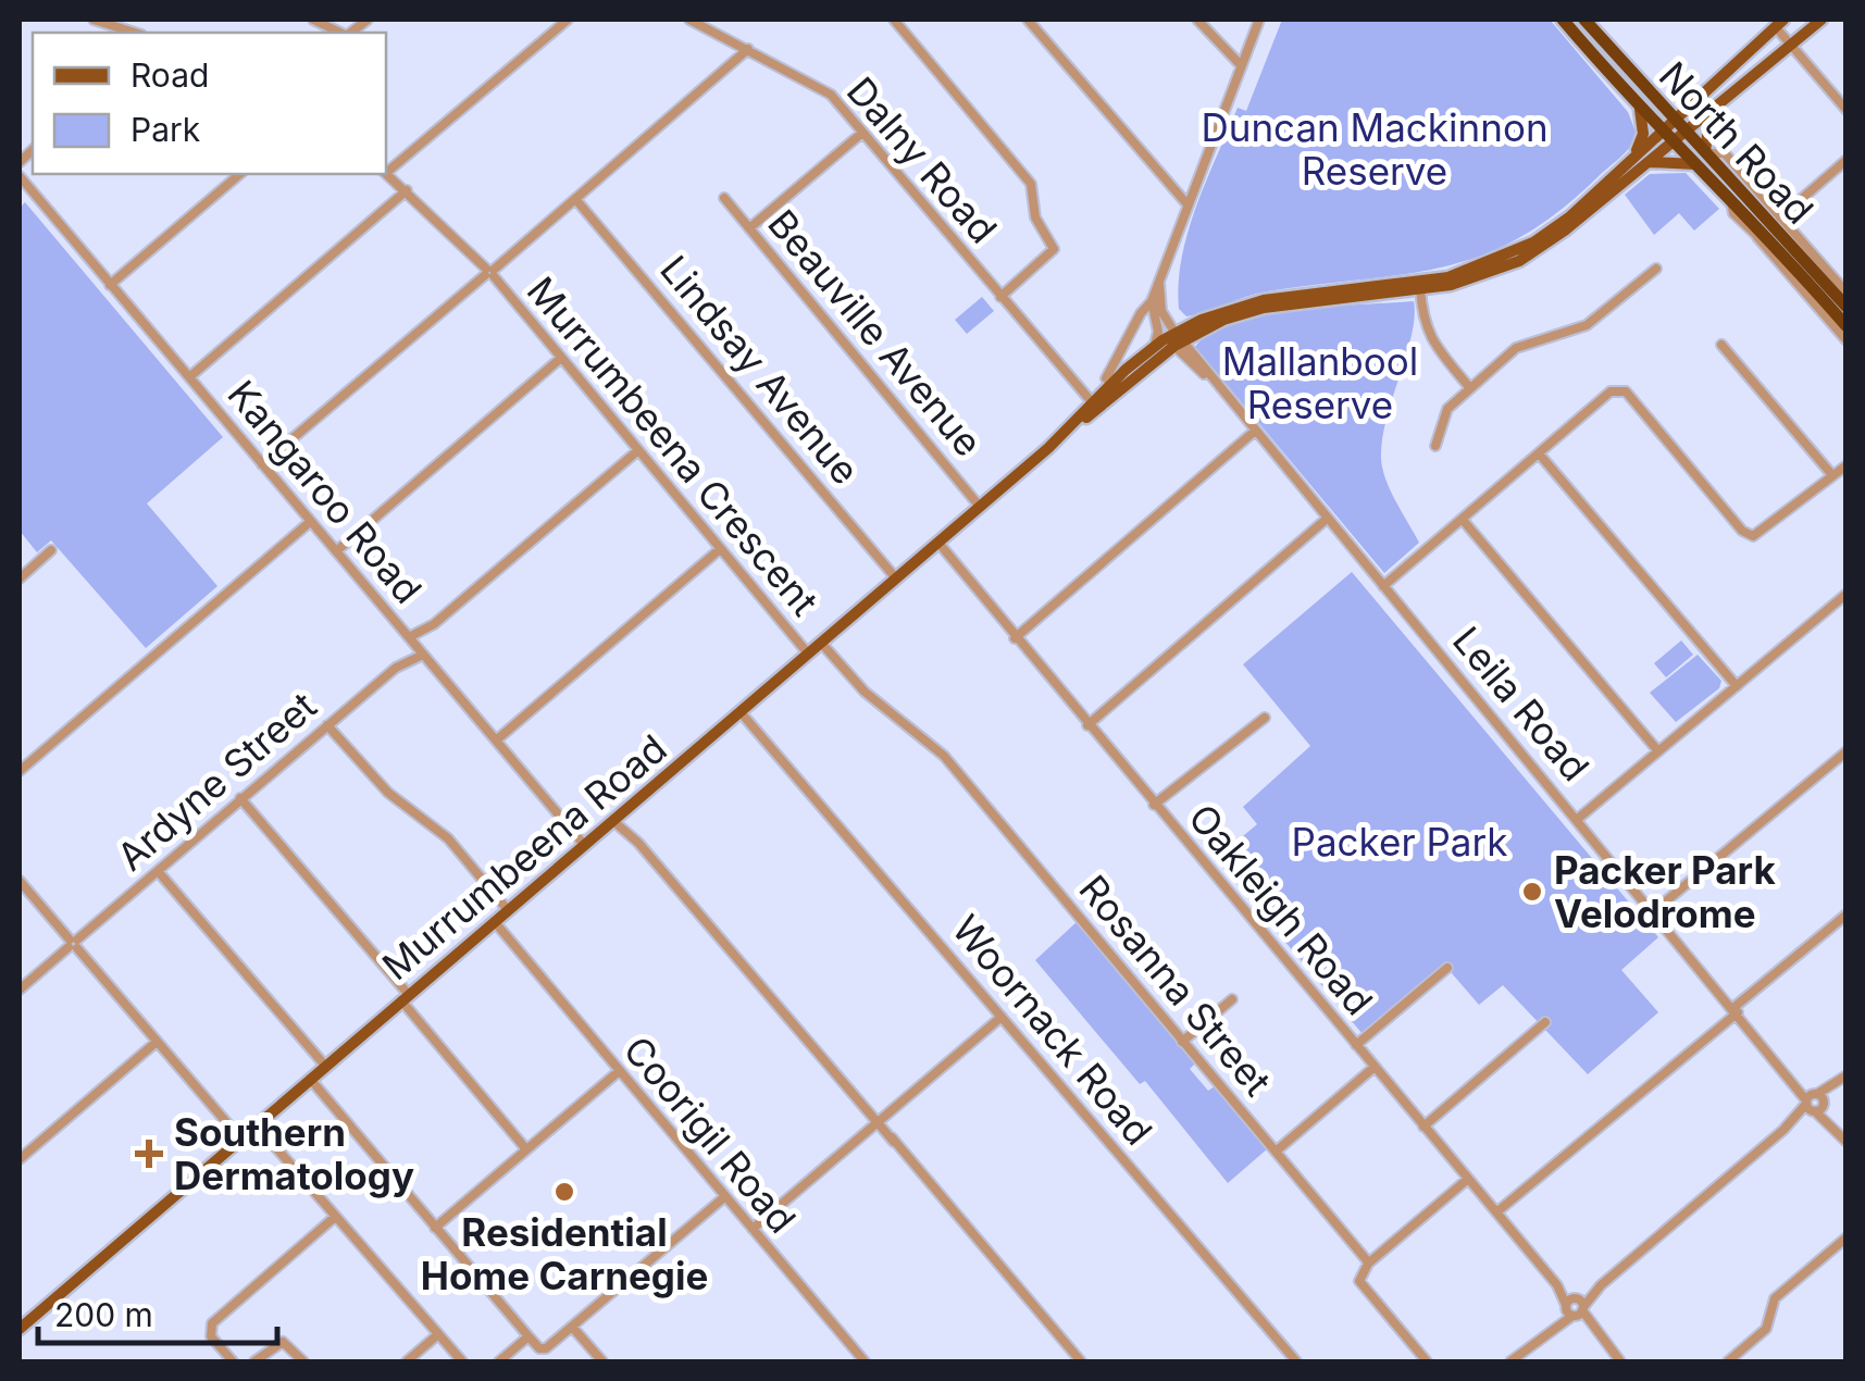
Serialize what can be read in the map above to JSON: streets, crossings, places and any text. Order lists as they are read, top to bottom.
{
  "streets": {
    "highway": ["North Road"],
    "main road": ["Murrumbeena Road"],
    "street": [
      "Dalny Road",
      "Beauville Avenue",
      "Lindsay Avenue",
      "Murrumbeena Crescent",
      "Kangaroo Road",
      "Leila Road",
      "Ardyne Street",
      "Oakleigh Road",
      "Rosanna Street",
      "Woornack Road",
      "Coorigil Road"
    ]
  },
  "crossings": [
    ["North Road", "Murrumbeena Road"],
    ["Dalny Road", "Murrumbeena Road"],
    ["Beauville Avenue", "Murrumbeena Road"],
    ["Lindsay Avenue", "Murrumbeena Road"],
    ["Murrumbeena Crescent", "Murrumbeena Road"],
    ["Kangaroo Road", "Ardyne Street"],
    ["Kangaroo Road", "Murrumbeena Road"],
    ["Leila Road", "Murrumbeena Road"],
    ["Murrumbeena Road", "Oakleigh Road"],
    ["Murrumbeena Road", "Rosanna Street"],
    ["Murrumbeena Road", "Woornack Road"],
    ["Murrumbeena Road", "Coorigil Road"]
  ],
  "parks": ["Duncan Mackinnon Reserve", "Mallanbool Reserve", "Packer Park"],
  "places": {
    "other": ["Packer Park Velodrome", "Residential Home Carnegie"],
    "health": ["Southern Dermatology"]
  },
  "legend": ["Road", "Park"],
  "scale_bar": "200 m"
}
